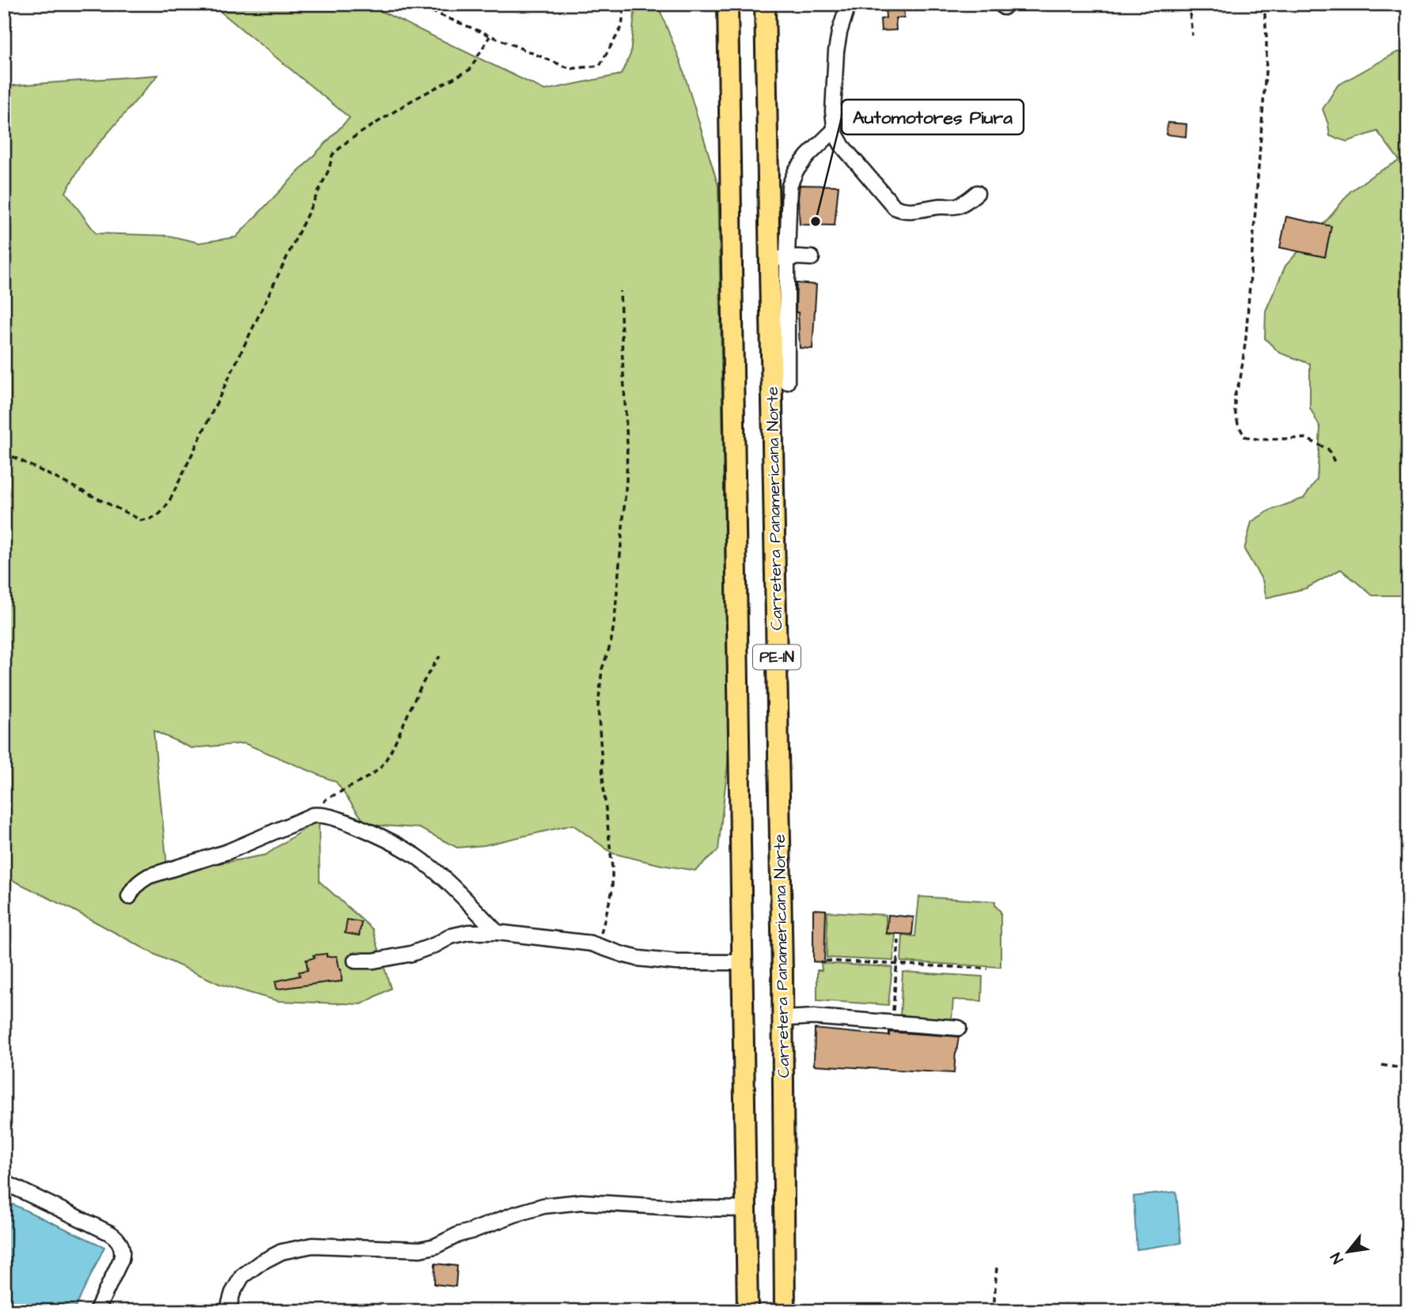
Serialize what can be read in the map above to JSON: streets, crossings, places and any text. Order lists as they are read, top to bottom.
{
  "streets": {
    "highway": ["Carretera Panamericana Norte", "PE-1N"]
  },
  "places": ["Automotores Piura"],
  "north": "bottom left"
}
